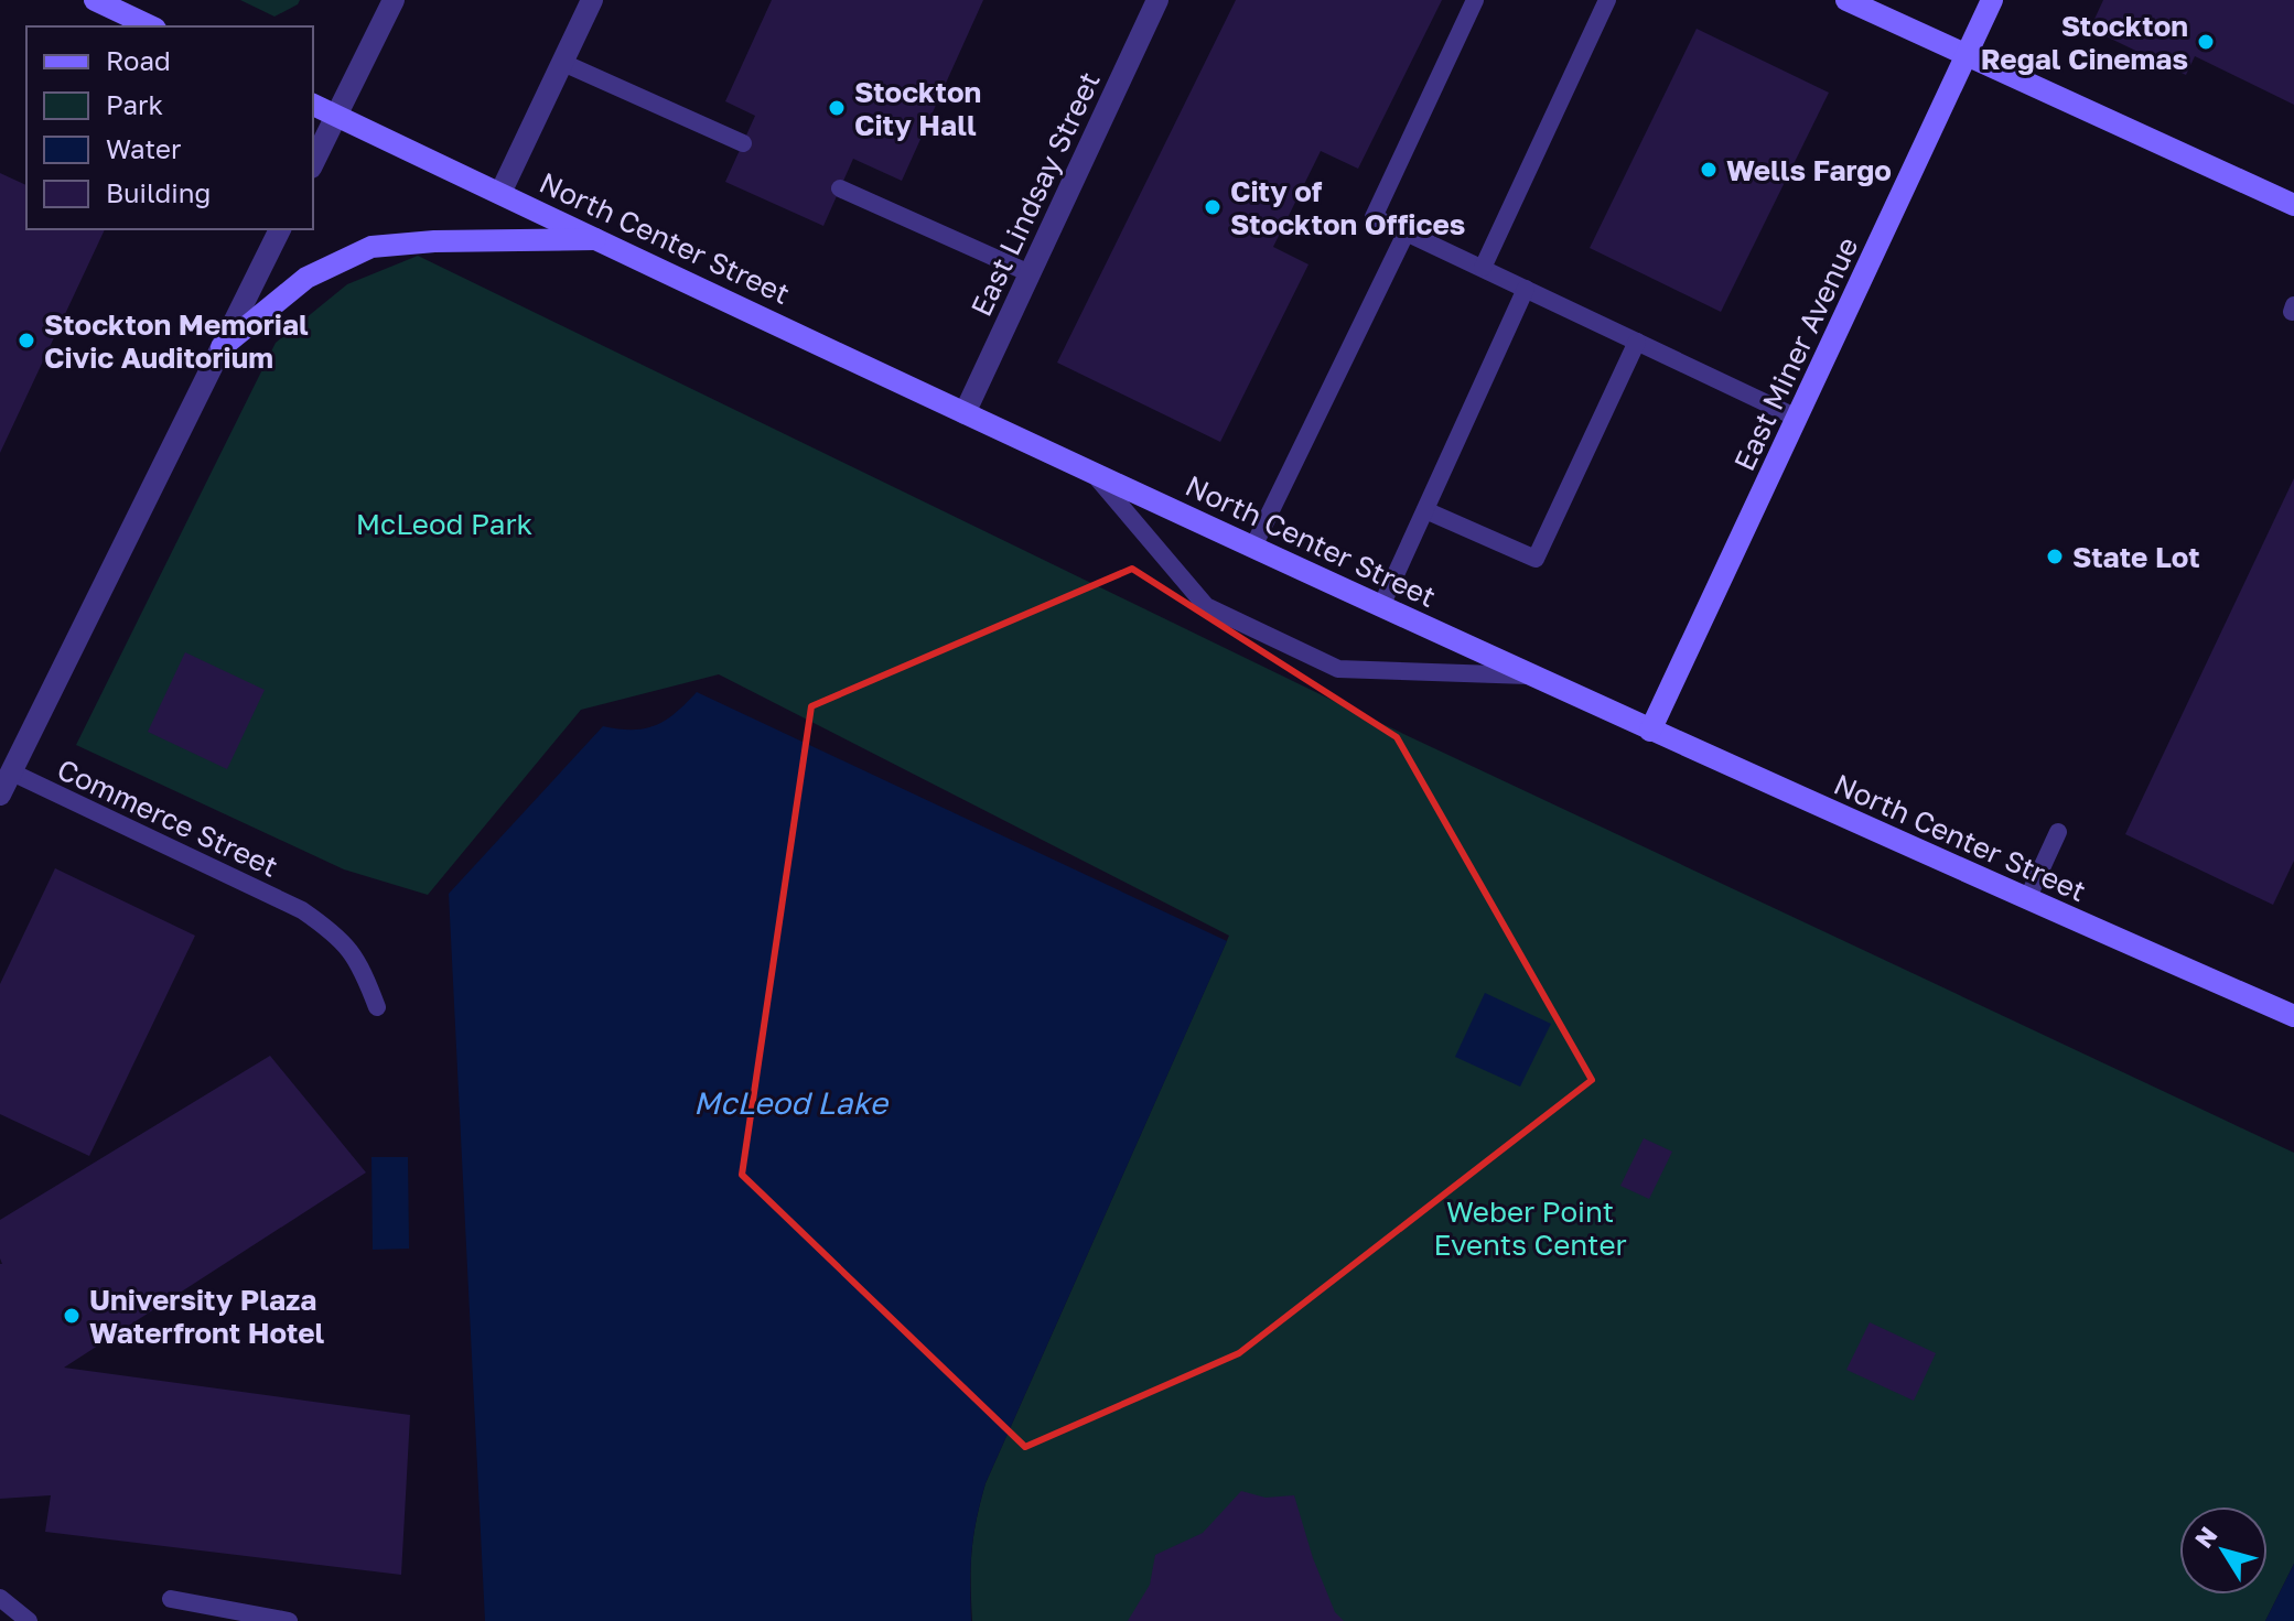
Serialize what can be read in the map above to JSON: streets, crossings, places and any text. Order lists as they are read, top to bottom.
{
  "streets": {
    "main road": ["North Center Street", "East Miner Avenue"],
    "street": ["East Lindsay Street"],
    "lane": ["Commerce Street"]
  },
  "crossings": [
    ["East Lindsay Street", "North Center Street"],
    ["North Center Street", "East Miner Avenue"]
  ],
  "water": ["McLeod Lake"],
  "parks": ["McLeod Park", "Weber Point Events Center"],
  "places": [
    "Stockton Regal Cinemas",
    "Stockton City Hall",
    "Wells Fargo",
    "City of Stockton Offices",
    "Stockton Memorial Civic Auditorium",
    "State Lot",
    "University Plaza Waterfront Hotel"
  ],
  "legend": [
    "Road",
    "Park",
    "Water",
    "Building"
  ],
  "north": "top left"
}
